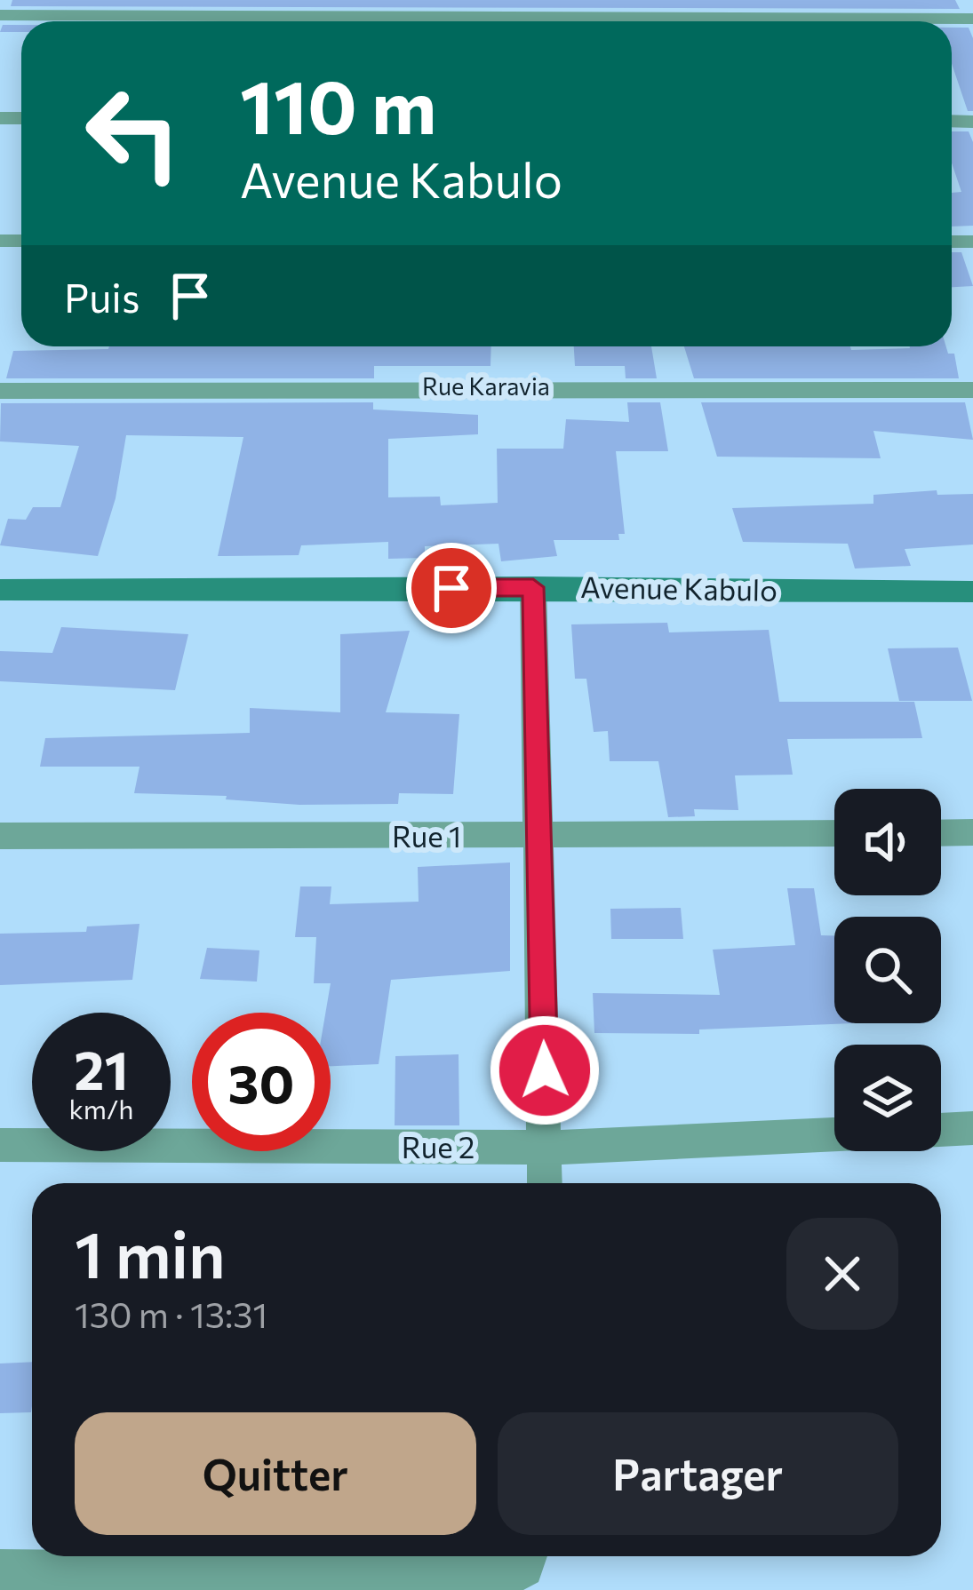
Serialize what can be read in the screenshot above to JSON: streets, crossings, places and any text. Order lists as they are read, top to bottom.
{
  "streets": {
    "street": [
      "Rue Karavia",
      "Avenue Kabulo",
      "Rue 1",
      "Rue 2"
    ]
  },
  "page": {
    "turn": ["110 m", "Avenue Kabulo"],
    "then": "Puis",
    "speed": "21 km/h",
    "limit": "30",
    "heading": ["1 min", "130 m · 13:31"],
    "buttons": ["Quitter", "Partager"]
  }
}
